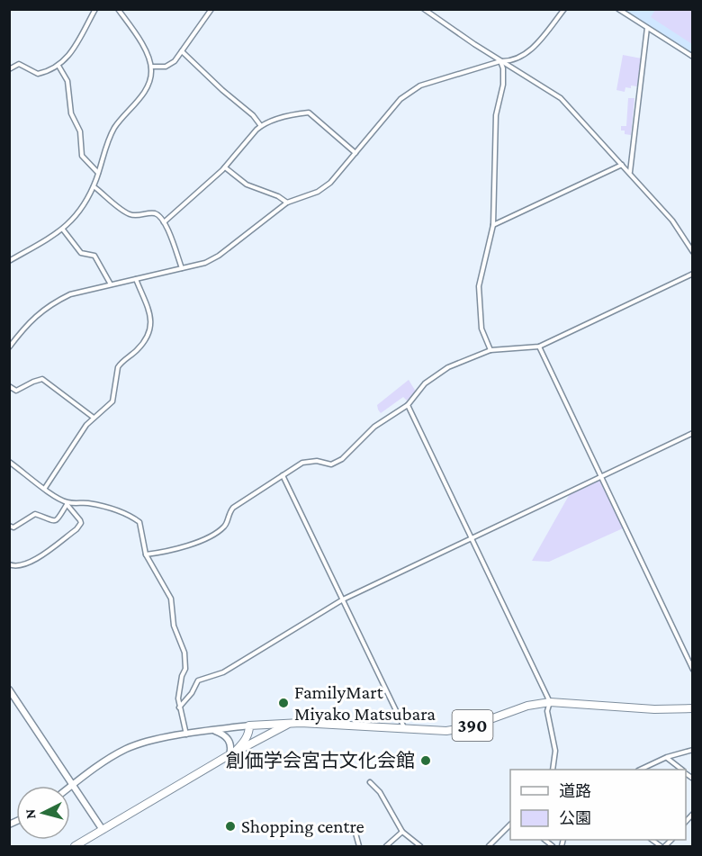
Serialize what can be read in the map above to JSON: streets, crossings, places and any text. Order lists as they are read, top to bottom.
{
  "streets": {
    "highway": ["390"]
  },
  "places": ["FamilyMart Miyako Matsubara", "創価学会宮古文化会館", "Shopping centre"],
  "legend": ["道路", "公園"],
  "north": "left"
}
